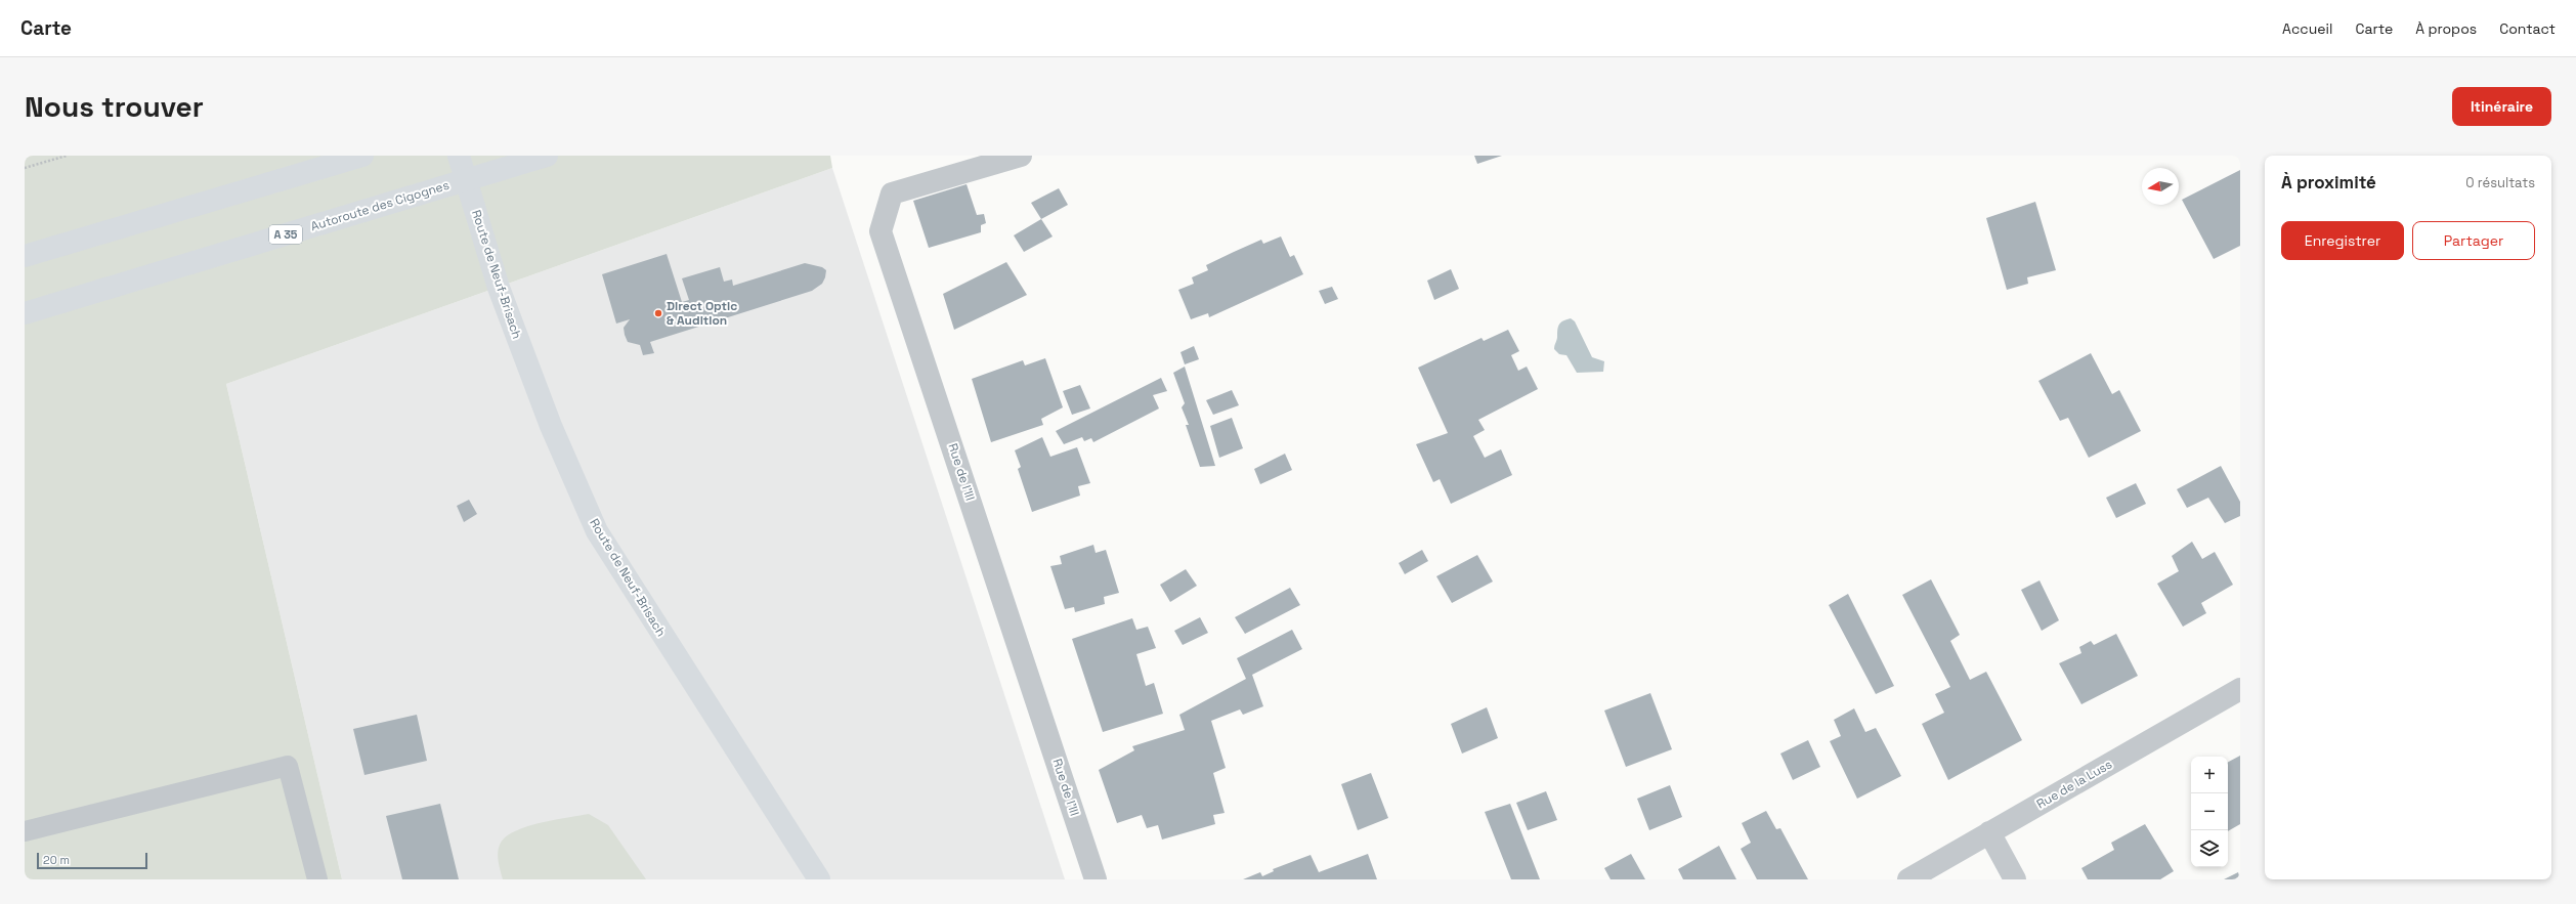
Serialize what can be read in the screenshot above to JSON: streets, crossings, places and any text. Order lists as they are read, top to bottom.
{
  "streets": {
    "main road": ["Autoroute des Cigognes", "A 35", "Route de Neuf-Brisach"],
    "street": ["Rue de l'Ill", "Rue de la Luss"]
  },
  "places": ["Direct Optic & Audition"],
  "scale_bar": "20 m",
  "north": "left",
  "page": {
    "header": "Carte",
    "nav": [
      "Accueil",
      "Carte",
      "À propos",
      "Contact"
    ],
    "buttons": [
      "Itinéraire",
      ["Enregistrer", "Partager"]
    ],
    "title": "Nous trouver",
    "heading": ["À proximité", "0 résultats"],
    "map_buttons": ["+", "−"],
    "scale": "20 m"
  }
}
